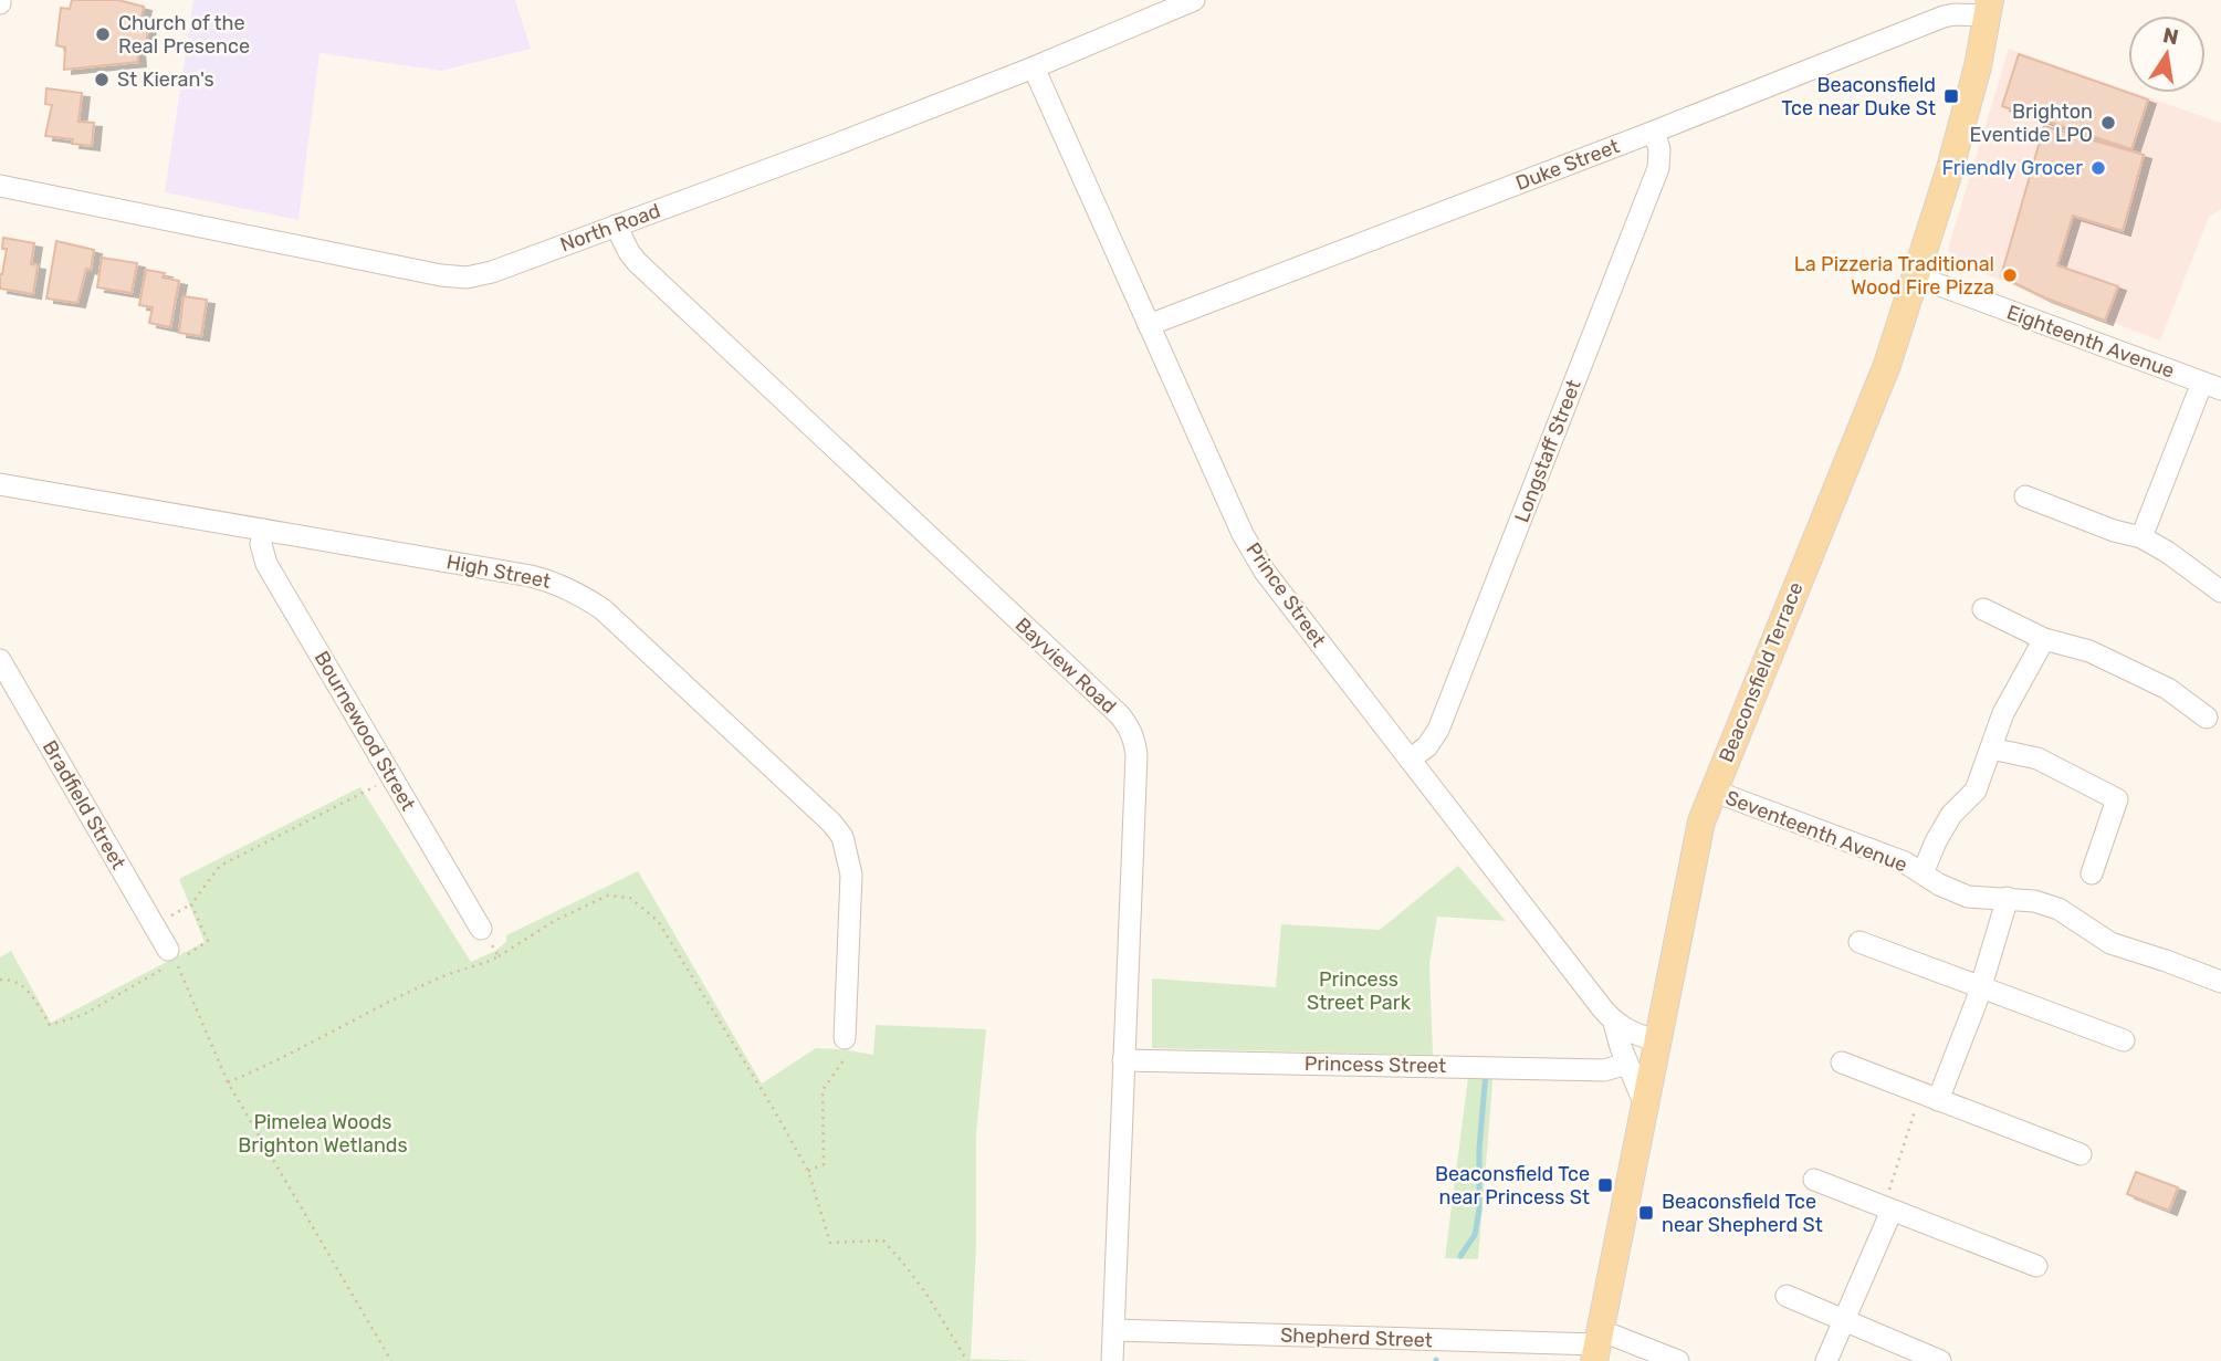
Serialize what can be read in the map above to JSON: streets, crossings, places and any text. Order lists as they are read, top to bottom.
{
  "streets": {
    "main road": ["Beaconsfield Terrace"],
    "street": [
      "Duke Street",
      "North Road",
      "Eighteenth Avenue",
      "Longstaff Street",
      "High Street",
      "Prince Street",
      "Bayview Road",
      "Bournewood Street",
      "Bradfield Street",
      "Seventeenth Avenue",
      "Princess Street",
      "Shepherd Street"
    ]
  },
  "crossings": [
    ["Duke Street", "Longstaff Street"],
    ["Duke Street", "Prince Street"],
    ["Duke Street", "Beaconsfield Terrace"],
    ["North Road", "Prince Street"],
    ["North Road", "Bayview Road"],
    ["Eighteenth Avenue", "Beaconsfield Terrace"],
    ["Longstaff Street", "Prince Street"],
    ["High Street", "Bournewood Street"],
    ["Prince Street", "Beaconsfield Terrace"],
    ["Prince Street", "Princess Street"],
    ["Bayview Road", "Princess Street"],
    ["Bayview Road", "Shepherd Street"],
    ["Beaconsfield Terrace", "Seventeenth Avenue"],
    ["Beaconsfield Terrace", "Shepherd Street"]
  ],
  "parks": ["Princess Street Park", "Pimelea Woods Brighton Wetlands"],
  "places": {
    "other": [
      "Church of the Real Presence",
      "St Kieran's",
      "Brighton Eventide LPO",
      "Friendly Grocer",
      "La Pizzeria Traditional Wood Fire Pizza"
    ],
    "transit": ["Beaconsfield Tce near Duke St", "Beaconsfield Tce near Princess St", "Beaconsfield Tce near Shepherd St"]
  },
  "north": "top"
}
